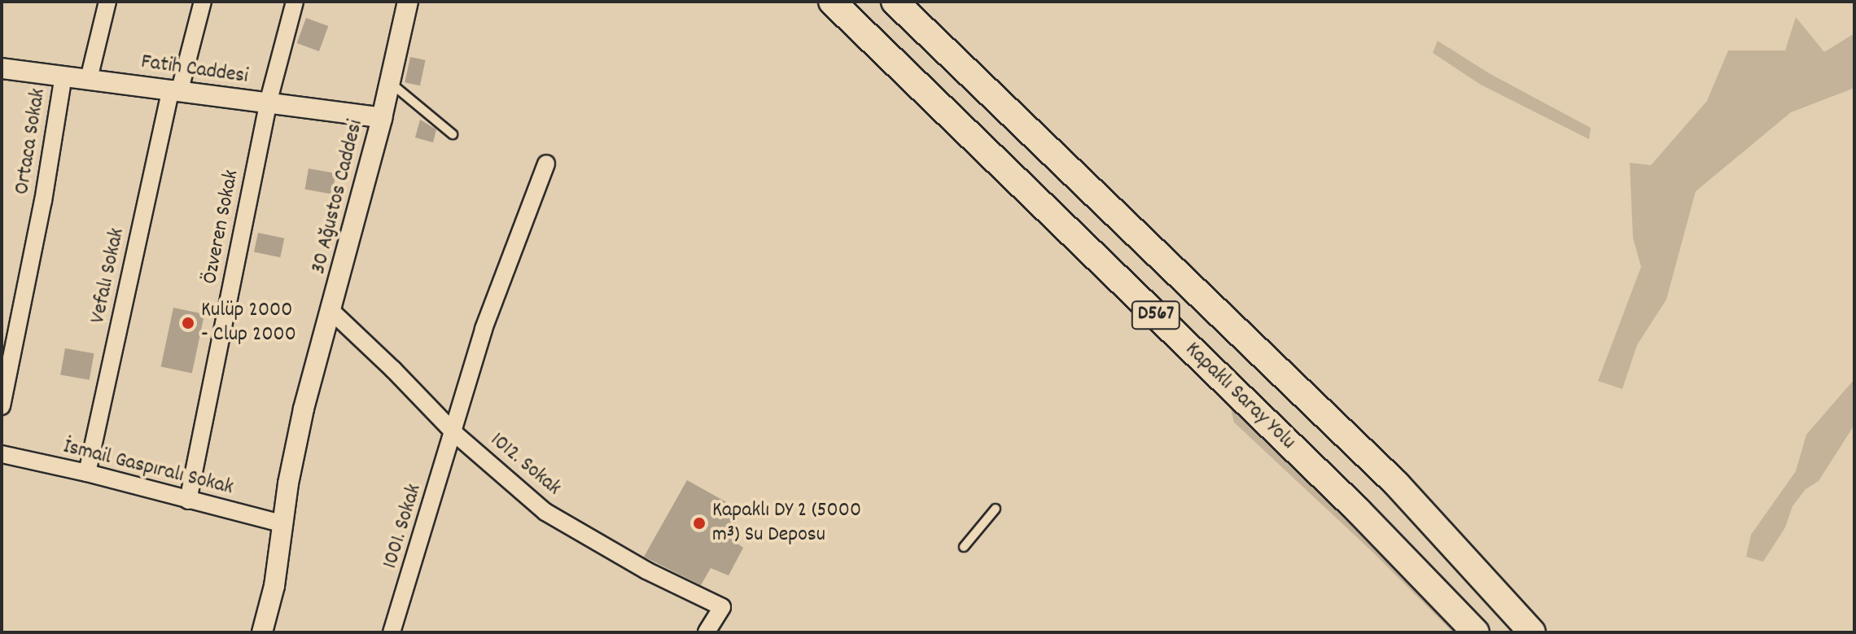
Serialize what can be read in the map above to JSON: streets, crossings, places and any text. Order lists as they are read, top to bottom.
{
  "streets": {
    "highway": ["D567", "Kapaklı Saray Yolu"],
    "street": [
      "Fatih Caddesi",
      "Ortaca Sokak",
      "30 Ağustos Caddesi",
      "Özveren Sokak",
      "Vefalı Sokak",
      "1012. Sokak",
      "İsmail Gaspıralı Sokak",
      "1001. Sokak"
    ]
  },
  "crossings": [
    ["Fatih Caddesi", "Ortaca Sokak"],
    ["Fatih Caddesi", "30 Ağustos Caddesi"],
    ["Fatih Caddesi", "Özveren Sokak"],
    ["Fatih Caddesi", "Vefalı Sokak"],
    ["30 Ağustos Caddesi", "1012. Sokak"],
    ["30 Ağustos Caddesi", "İsmail Gaspıralı Sokak"],
    ["Özveren Sokak", "İsmail Gaspıralı Sokak"],
    ["Vefalı Sokak", "İsmail Gaspıralı Sokak"],
    ["1012. Sokak", "1001. Sokak"]
  ],
  "places": ["Kulüp 2000 - Clup 2000", "Kapaklı DY 2 (5000 m³) Su Deposu"]
}
